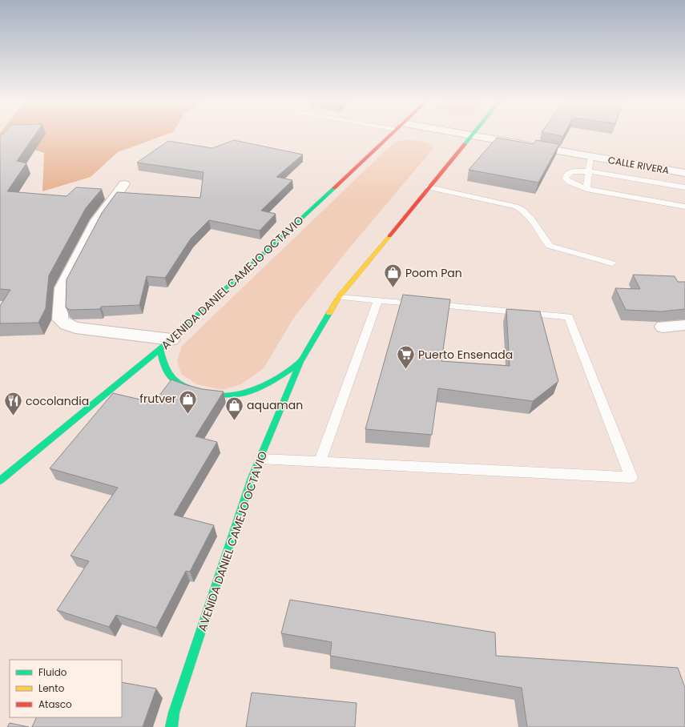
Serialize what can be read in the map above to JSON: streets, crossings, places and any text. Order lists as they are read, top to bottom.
{
  "streets": {
    "main road": ["AVENIDA DANIEL CAMEJO OCTAVIO"],
    "street": ["CALLE RIVERA"]
  },
  "crossings": [
    ["CALLE RIVERA", "AVENIDA DANIEL CAMEJO OCTAVIO"]
  ],
  "places": {
    "shop": ["Poom Pan", "frutver", "aquaman"],
    "supermarket": ["Puerto Ensenada"],
    "restaurant": ["cocolandia"]
  },
  "legend": ["Fluido", "Lento", "Atasco"]
}
